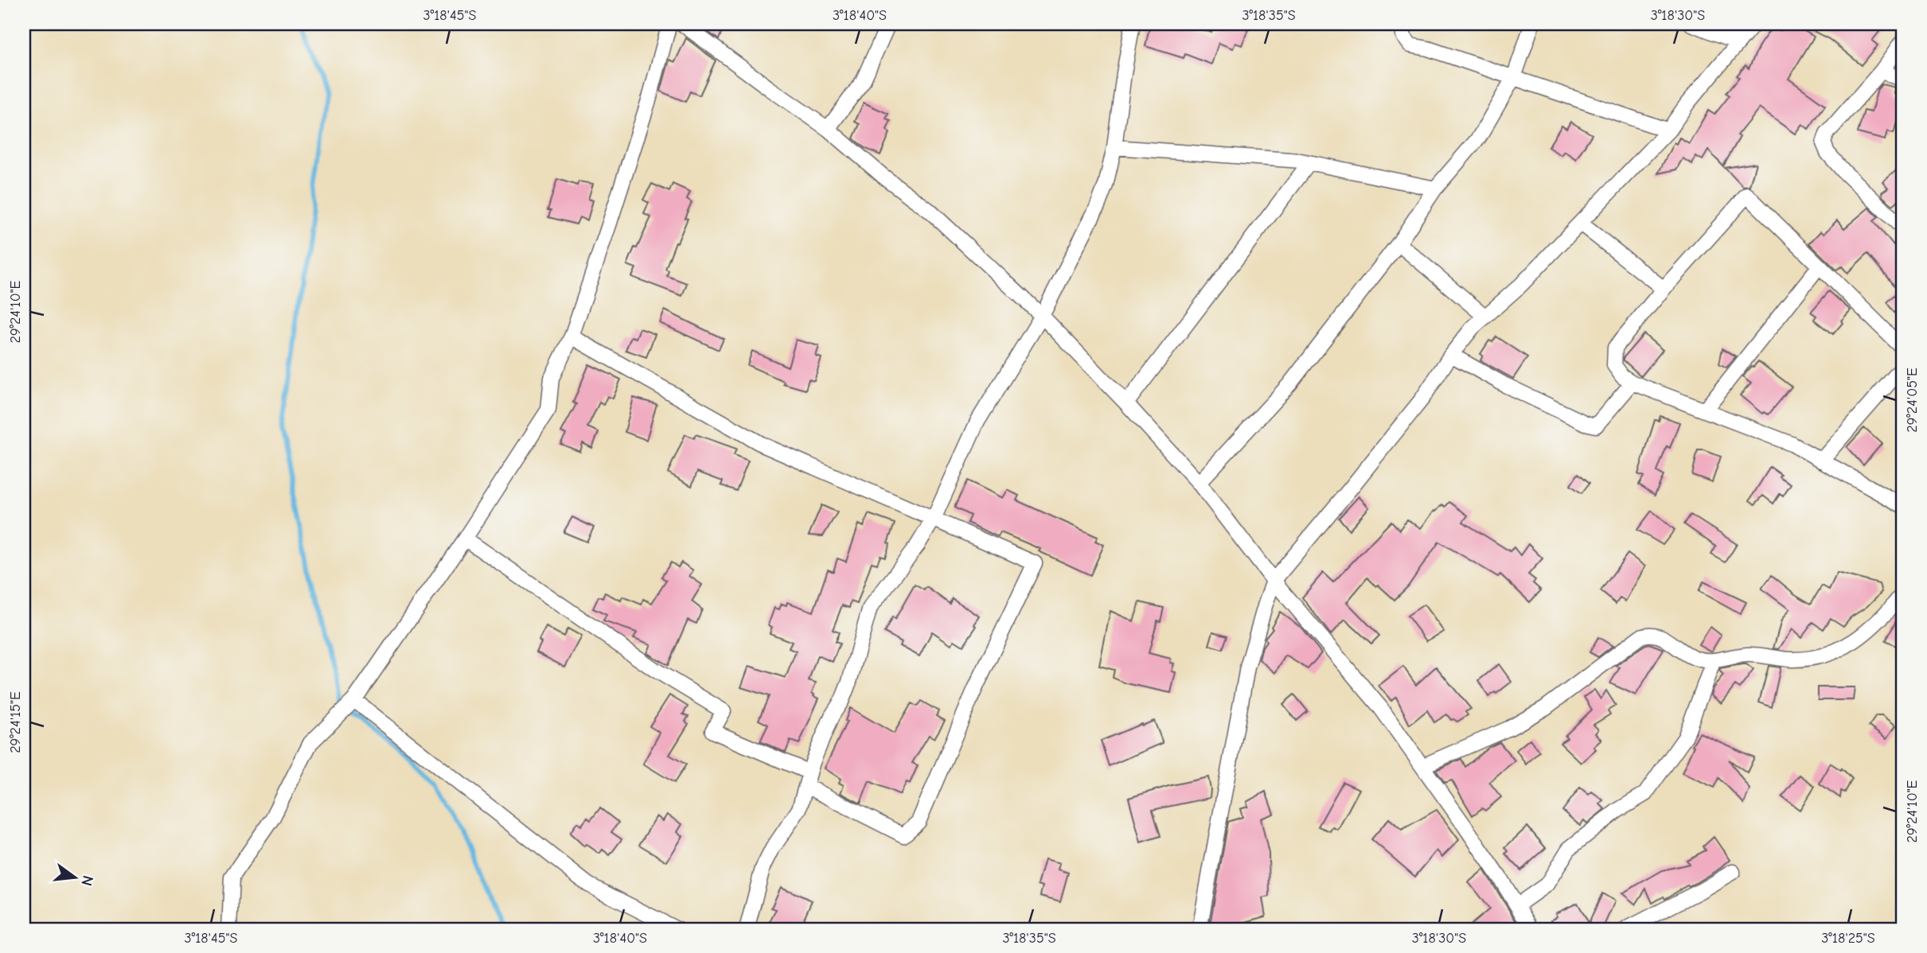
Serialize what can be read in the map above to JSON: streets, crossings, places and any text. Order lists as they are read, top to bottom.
{
  "north": "right",
  "coordinates": [
    "3°18'45\"S",
    "3°18'40\"S",
    "3°18'35\"S",
    "3°18'30\"S",
    "29°24'10\"E",
    "29°24'05\"E",
    "29°24'15\"E",
    "3°18'25\"S"
  ]
}
